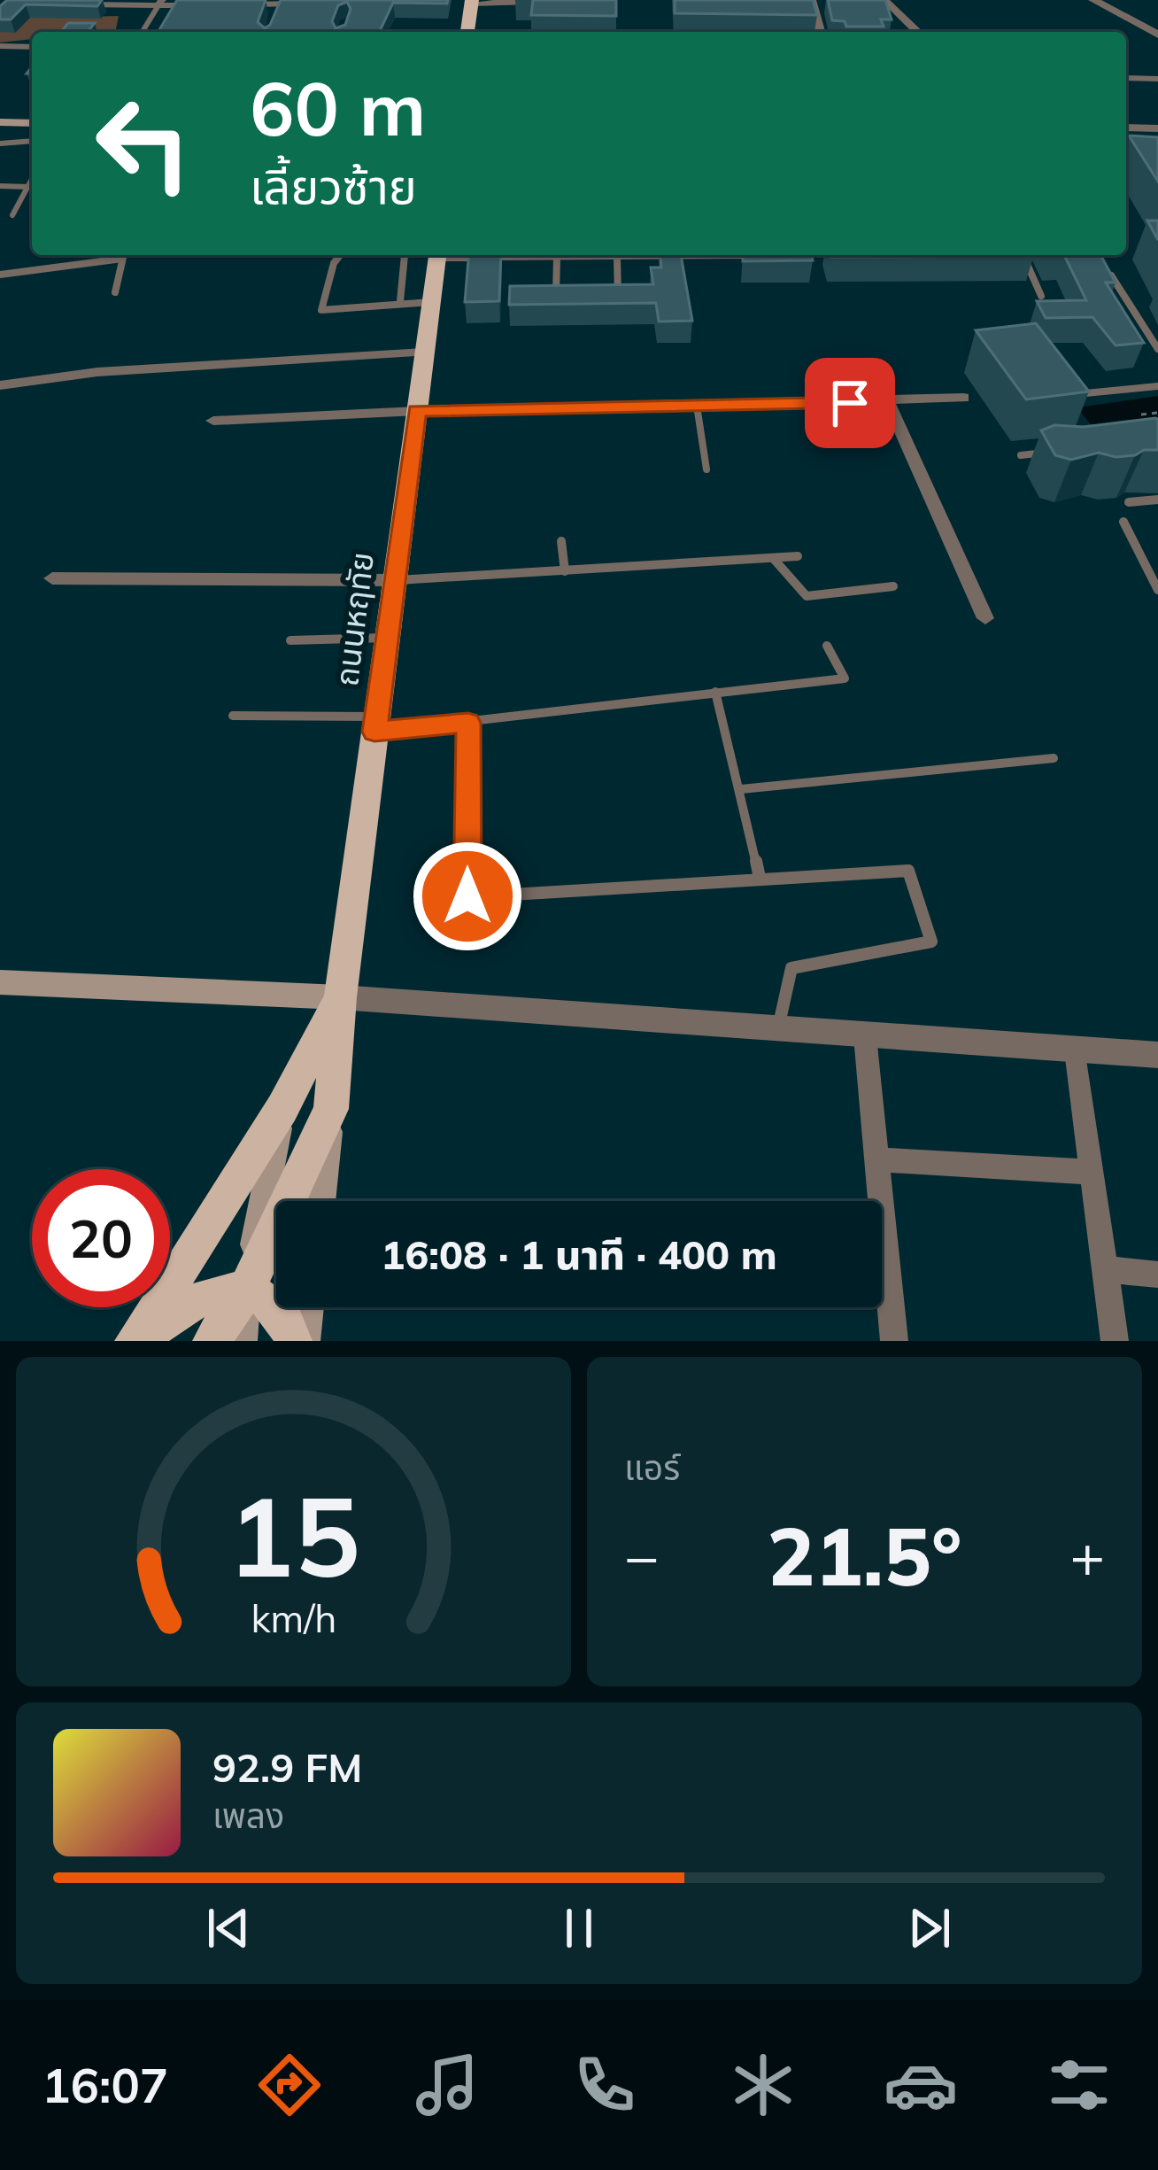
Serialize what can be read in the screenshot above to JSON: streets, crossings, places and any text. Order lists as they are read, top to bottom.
{
  "streets": {
    "main road": ["ถนนหฤทัย"]
  },
  "page": {
    "turn": ["60 m", "เลี้ยวซ้าย"],
    "limit": "20",
    "trip": "16:08 · 1 นาที · 400 m",
    "tile": "แอร์",
    "heat": ["−", "21.5°", "+"],
    "song": ["92.9 FM", "เพลง"],
    "tabs": "16:07",
    "gauge": ["15", "km/h"]
  }
}
